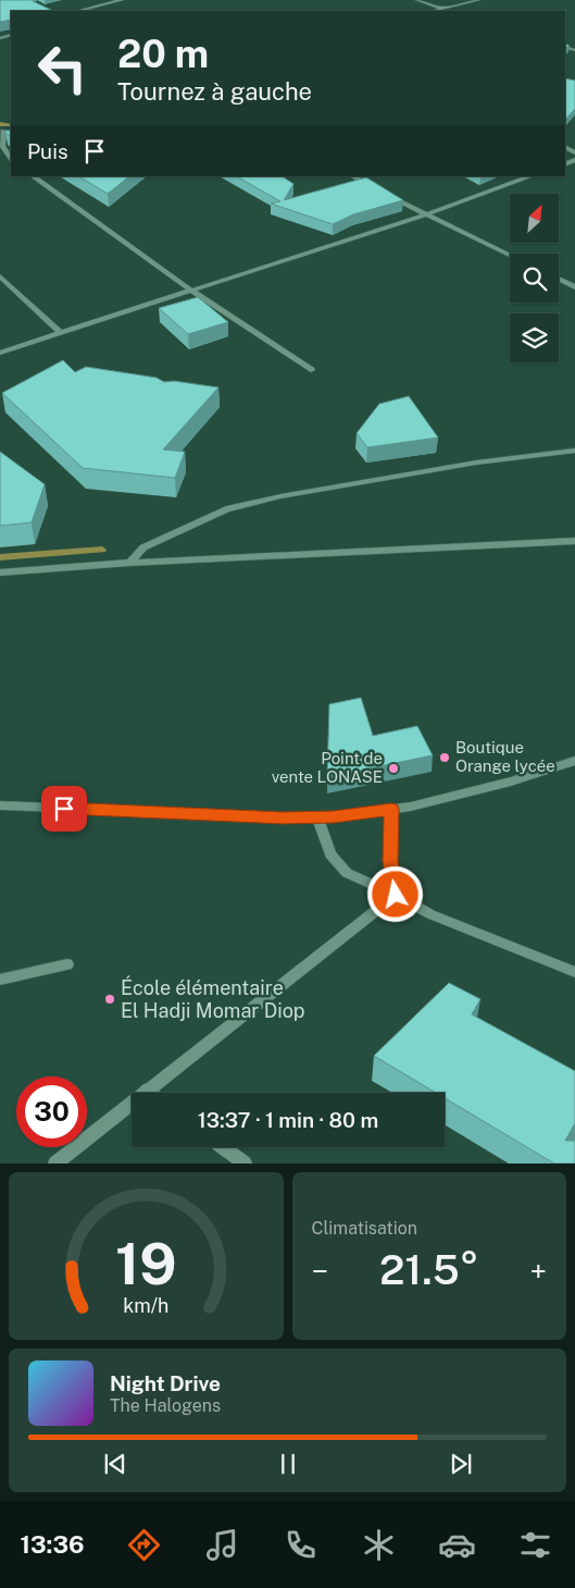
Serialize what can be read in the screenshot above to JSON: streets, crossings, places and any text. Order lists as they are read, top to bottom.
{
  "places": ["Boutique Orange lycée", "Point de vente LONASE", "École élémentaire El Hadji Momar Diop"],
  "north": "top right",
  "page": {
    "turn": ["20 m", "Tournez à gauche"],
    "then": "Puis",
    "limit": "30",
    "trip": "13:37 · 1 min · 80 m",
    "tile": "Climatisation",
    "heat": ["−", "21.5°", "+"],
    "song": ["Night Drive", "The Halogens"],
    "tabs": "13:36",
    "gauge": ["19", "km/h"]
  }
}
